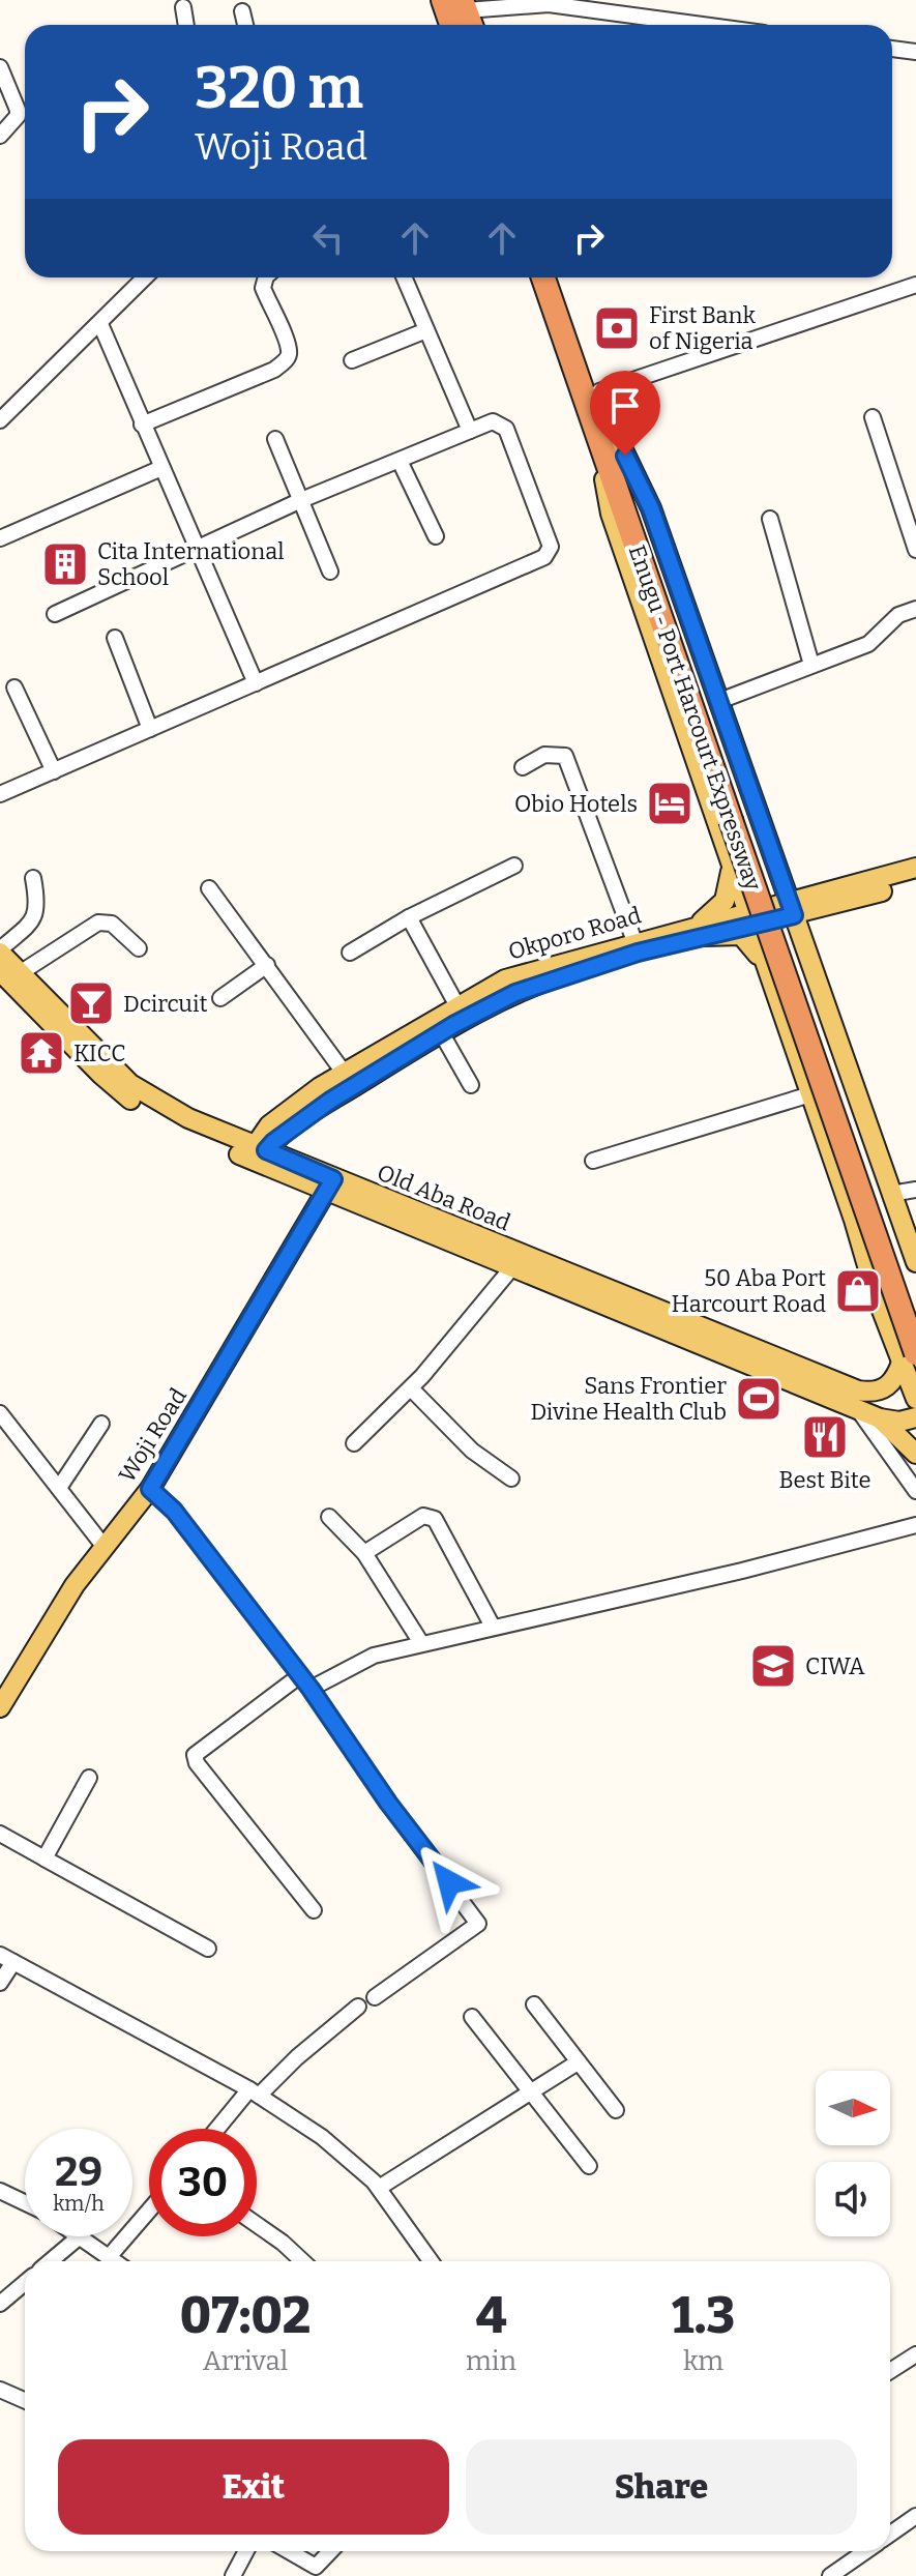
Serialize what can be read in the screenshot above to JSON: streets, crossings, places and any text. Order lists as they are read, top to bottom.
{
  "streets": {
    "highway": ["Enugu - Port Harcourt Expressway"],
    "main road": ["Okporo Road", "Old Aba Road", "Woji Road"]
  },
  "crossings": [
    ["Enugu - Port Harcourt Expressway", "Old Aba Road"],
    ["Okporo Road", "Old Aba Road"],
    ["Old Aba Road", "Woji Road"]
  ],
  "places": {
    "bank": ["First Bank of Nigeria"],
    "building": ["Cita International School"],
    "hotel": ["Obio Hotels"],
    "bar": ["Dcircuit"],
    "temple": ["KICC"],
    "shop": ["50 Aba Port Harcourt Road"],
    "sports": ["Sans Frontier Divine Health Club"],
    "restaurant": ["Best Bite"],
    "school or university": ["CIWA"]
  },
  "north": "right",
  "page": {
    "turn": ["320 m", "Woji Road"],
    "speed": "29 km/h",
    "limit": "30",
    "eta": [
      "07:02",
      "Arrival",
      "4",
      "min",
      "1.3",
      "km"
    ],
    "buttons": ["Exit", "Share"]
  }
}
